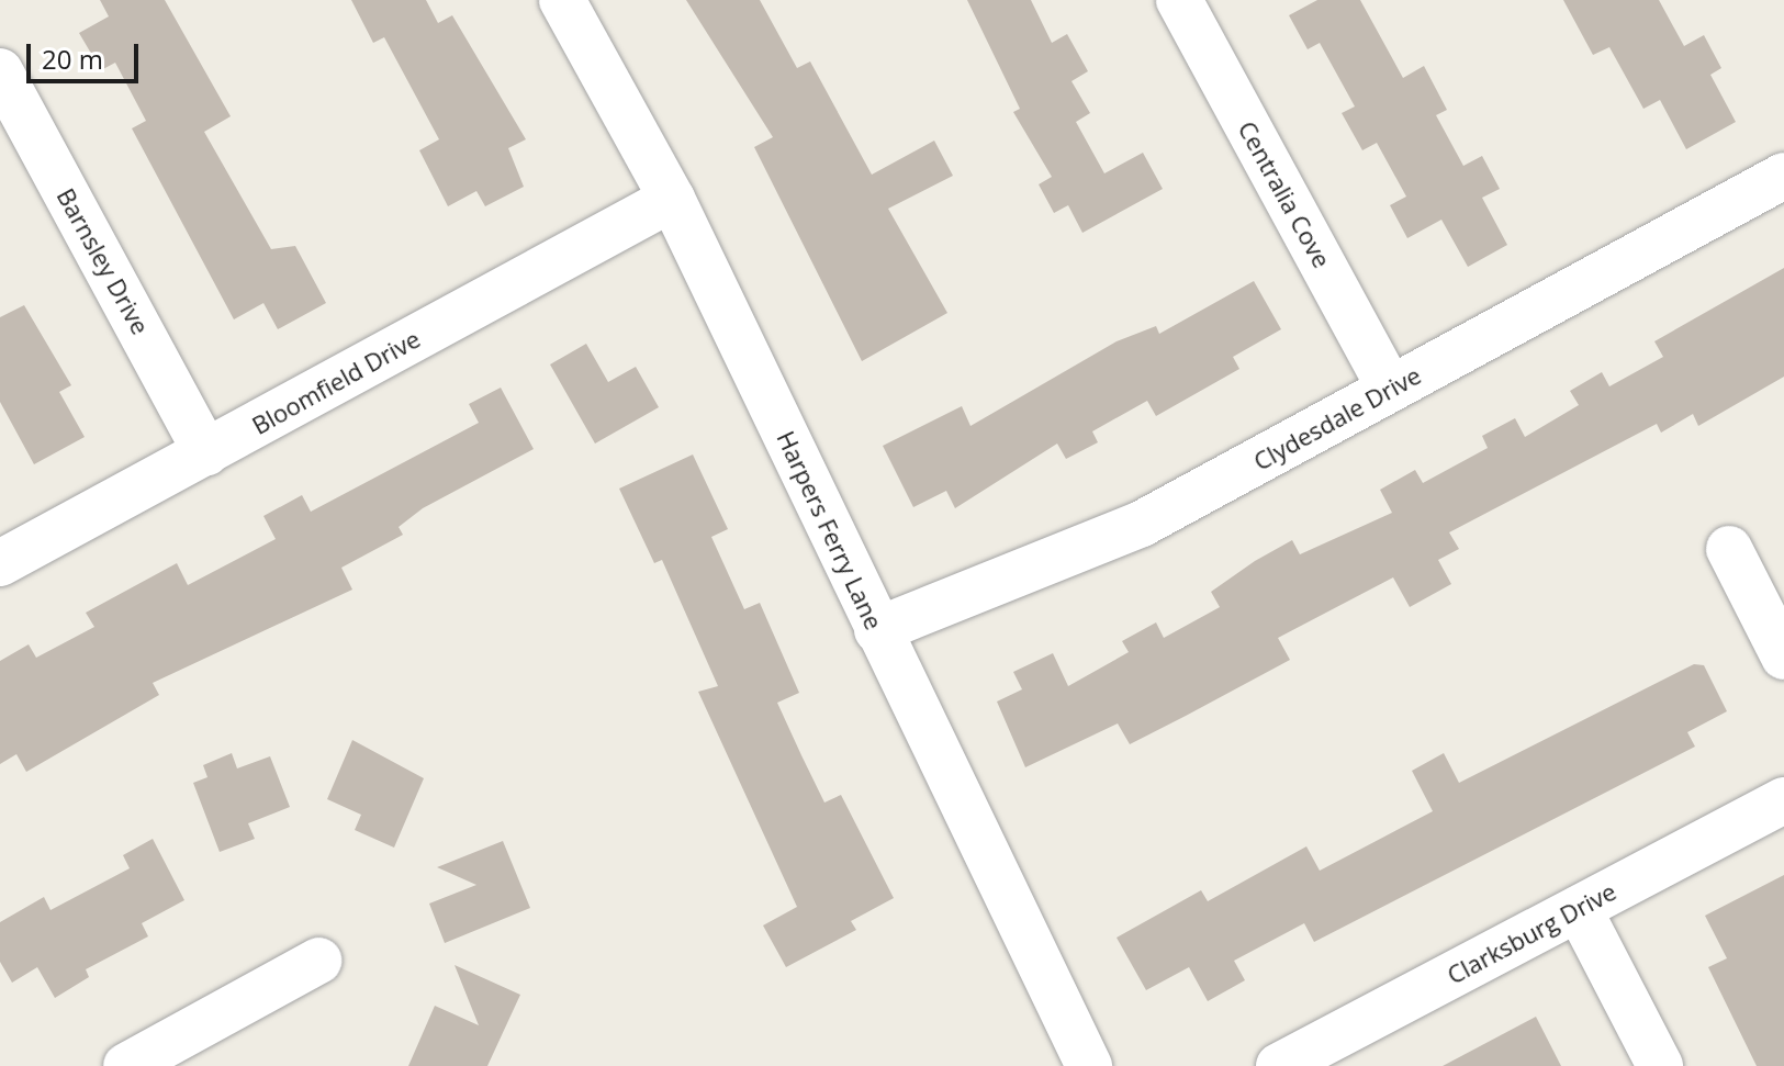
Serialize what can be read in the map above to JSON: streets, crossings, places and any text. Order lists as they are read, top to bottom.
{
  "streets": {
    "street": [
      "Centralia Cove",
      "Barnsley Drive",
      "Bloomfield Drive",
      "Clydesdale Drive",
      "Harpers Ferry Lane",
      "Clarksburg Drive"
    ]
  },
  "crossings": [
    ["Centralia Cove", "Clydesdale Drive"],
    ["Barnsley Drive", "Bloomfield Drive"],
    ["Bloomfield Drive", "Harpers Ferry Lane"],
    ["Clydesdale Drive", "Harpers Ferry Lane"]
  ],
  "scale_bar": "20 m"
}
